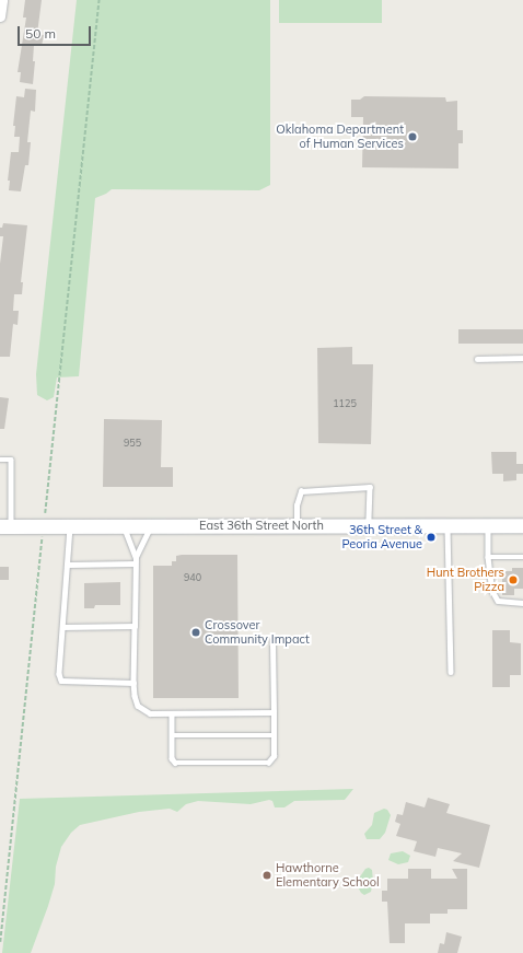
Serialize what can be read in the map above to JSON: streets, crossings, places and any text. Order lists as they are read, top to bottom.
{
  "streets": {
    "main road": ["East 36th Street North"]
  },
  "places": [
    "Oklahoma Department of Human Services",
    "36th Street & Peoria Avenue",
    "Hunt Brothers Pizza",
    "Crossover Community Impact",
    "Hawthorne Elementary School"
  ],
  "house_numbers": ["1125", "955", "940"],
  "scale_bar": "50 m"
}
